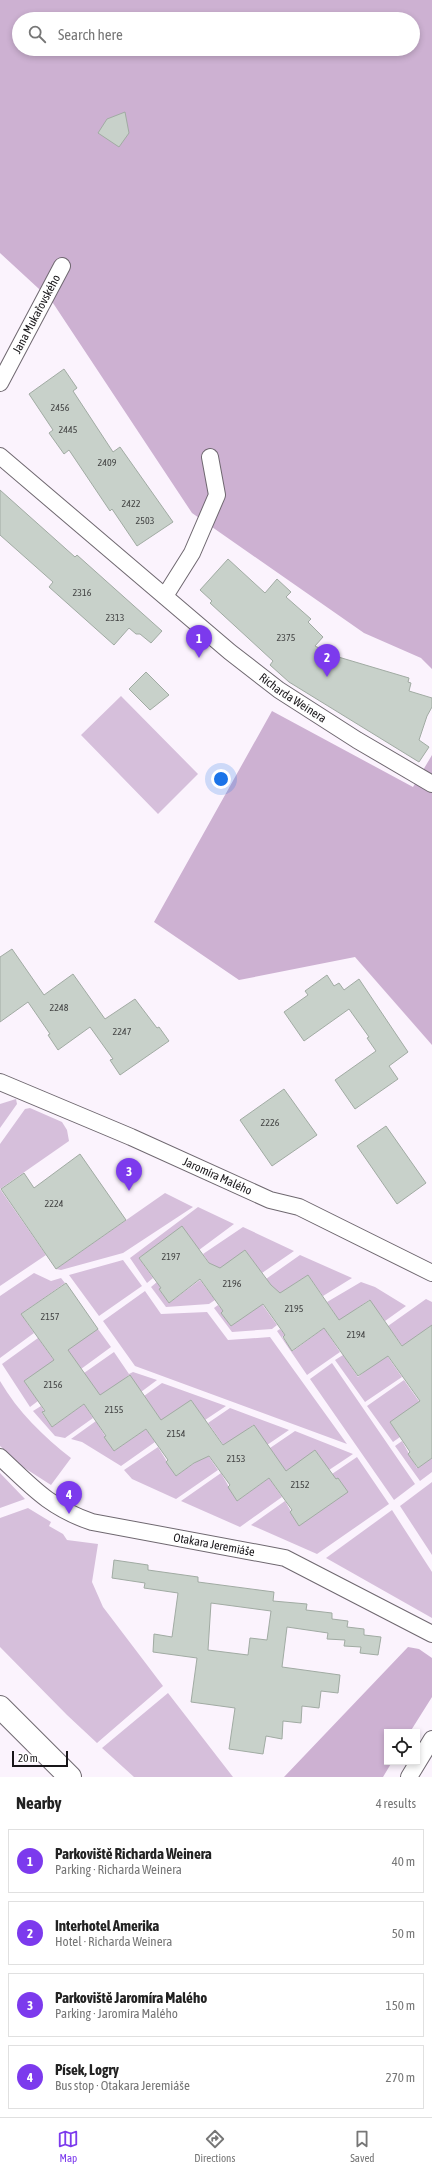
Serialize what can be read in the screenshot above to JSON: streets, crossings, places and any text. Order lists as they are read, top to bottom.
{
  "streets": {
    "street": [
      "Jana Mukařovského",
      "Richarda Weinera",
      "Jaromíra Malého",
      "Otakara Jeremiáše"
    ]
  },
  "house_numbers": [
    "2456",
    "2445",
    "2409",
    "2422",
    "2503",
    "2316",
    "2313",
    "2375",
    "2248",
    "2247",
    "2226",
    "2224",
    "2197",
    "2196",
    "2195",
    "2157",
    "2194",
    "2156",
    "2155",
    "2154",
    "2153",
    "2152"
  ],
  "scale_bar": "20 m",
  "page": {
    "search": "Search here",
    "pins": [
      "1",
      "2",
      "3",
      "4"
    ],
    "scale": "20 m",
    "heading": ["Nearby", "4 results"],
    "list": [
      {
        "mark": "1",
        "name": "Parkoviště Richarda Weinera",
        "note": "Parking · Richarda Weinera",
        "value": "40 m"
      },
      {
        "mark": "2",
        "name": "Interhotel Amerika",
        "note": "Hotel · Richarda Weinera",
        "value": "50 m"
      },
      {
        "mark": "3",
        "name": "Parkoviště Jaromíra Malého",
        "note": "Parking · Jaromíra Malého",
        "value": "150 m"
      },
      {
        "mark": "4",
        "name": "Písek, Logry",
        "note": "Bus stop · Otakara Jeremiáše",
        "value": "270 m"
      }
    ],
    "nav": ["Map", "Directions", "Saved"]
  }
}
